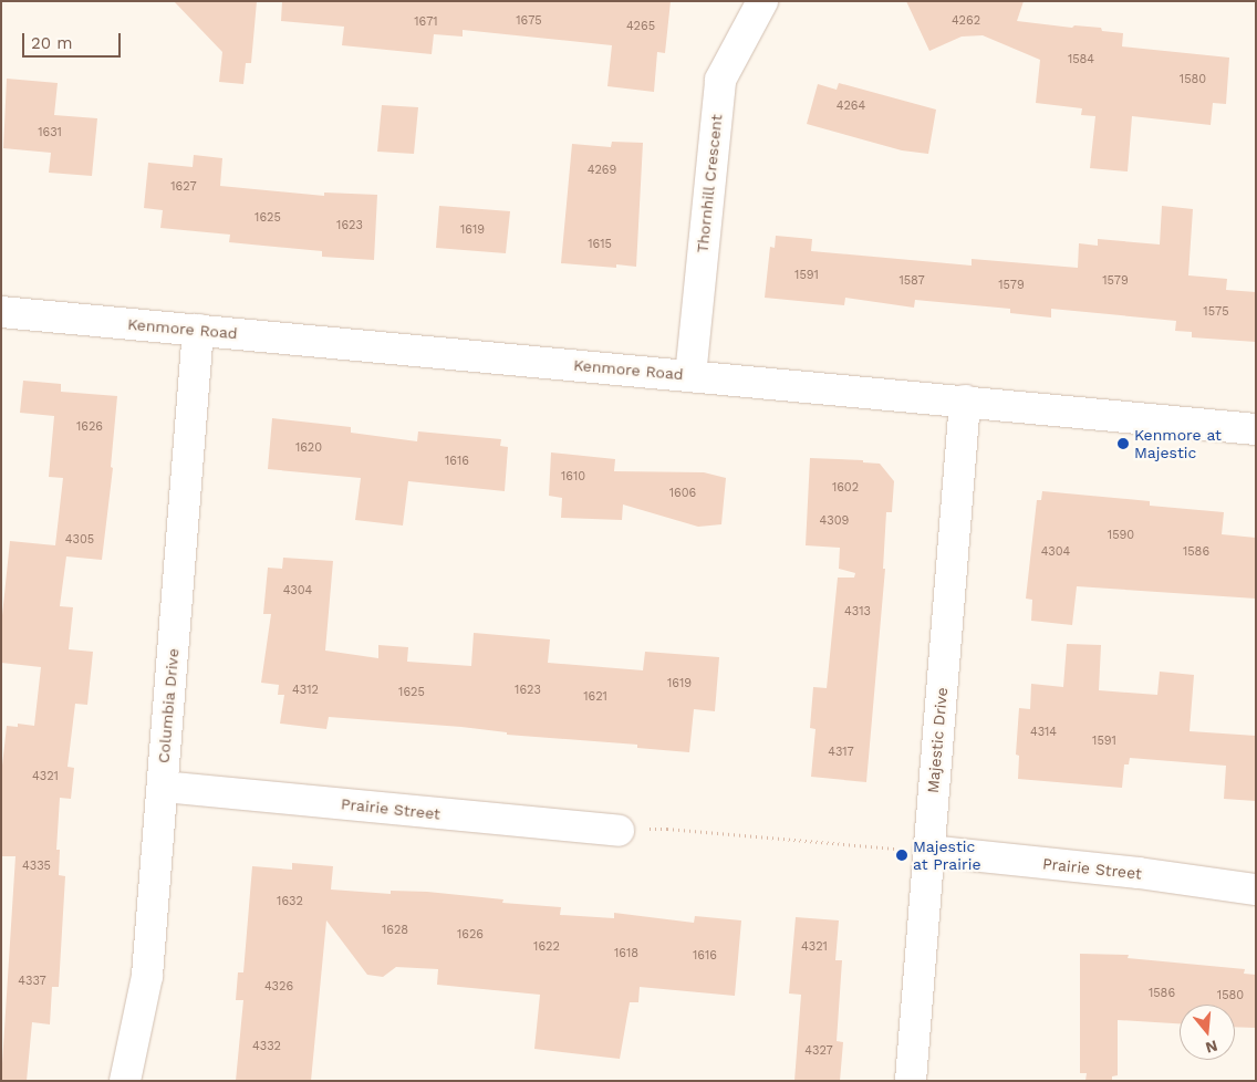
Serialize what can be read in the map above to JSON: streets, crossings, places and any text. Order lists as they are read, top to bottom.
{
  "streets": {
    "street": [
      "Thornhill Crescent",
      "Kenmore Road",
      "Columbia Drive",
      "Majestic Drive",
      "Prairie Street"
    ]
  },
  "crossings": [
    ["Thornhill Crescent", "Kenmore Road"],
    ["Kenmore Road", "Columbia Drive"],
    ["Kenmore Road", "Majestic Drive"],
    ["Columbia Drive", "Prairie Street"],
    ["Majestic Drive", "Prairie Street"]
  ],
  "places": ["Kenmore at Majestic", "Majestic at Prairie"],
  "house_numbers": [
    "1675",
    "4262",
    "1671",
    "4265",
    "1584",
    "1580",
    "4264",
    "1631",
    "4269",
    "1627",
    "1625",
    "1623",
    "1619",
    "1615",
    "1591",
    "1587",
    "1579",
    "1579",
    "1575",
    "1626",
    "1620",
    "1616",
    "1610",
    "1602",
    "1606",
    "4309",
    "1590",
    "4305",
    "4304",
    "1586",
    "4304",
    "4313",
    "1619",
    "4312",
    "1623",
    "1625",
    "1621",
    "4314",
    "1591",
    "4317",
    "4321",
    "4335",
    "1632",
    "1628",
    "1626",
    "1622",
    "4321",
    "1618",
    "1616",
    "4337",
    "4326",
    "1586",
    "1580",
    "4332",
    "4327"
  ],
  "scale_bar": "20 m",
  "north": "bottom"
}
